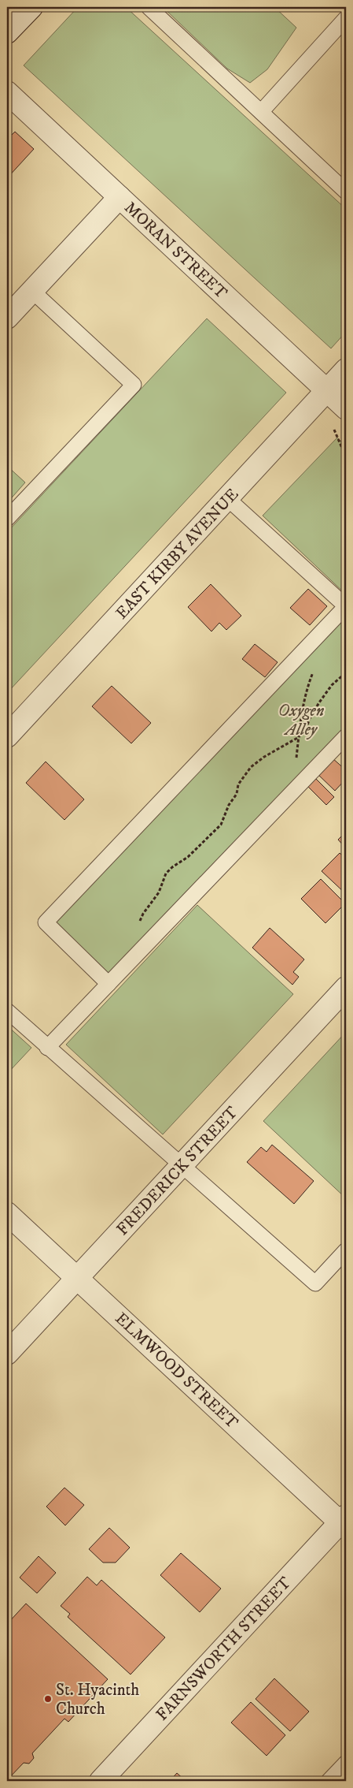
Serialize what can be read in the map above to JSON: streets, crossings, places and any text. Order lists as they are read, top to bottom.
{
  "streets": {
    "street": [
      "MORAN STREET",
      "EAST KIRBY AVENUE",
      "FREDERICK STREET",
      "ELMWOOD STREET",
      "FARNSWORTH STREET"
    ]
  },
  "crossings": [
    ["MORAN STREET", "EAST KIRBY AVENUE"],
    ["FREDERICK STREET", "ELMWOOD STREET"],
    ["ELMWOOD STREET", "FARNSWORTH STREET"]
  ],
  "parks": ["Oxygen Alley"],
  "places": ["St. Hyacinth Church"]
}
